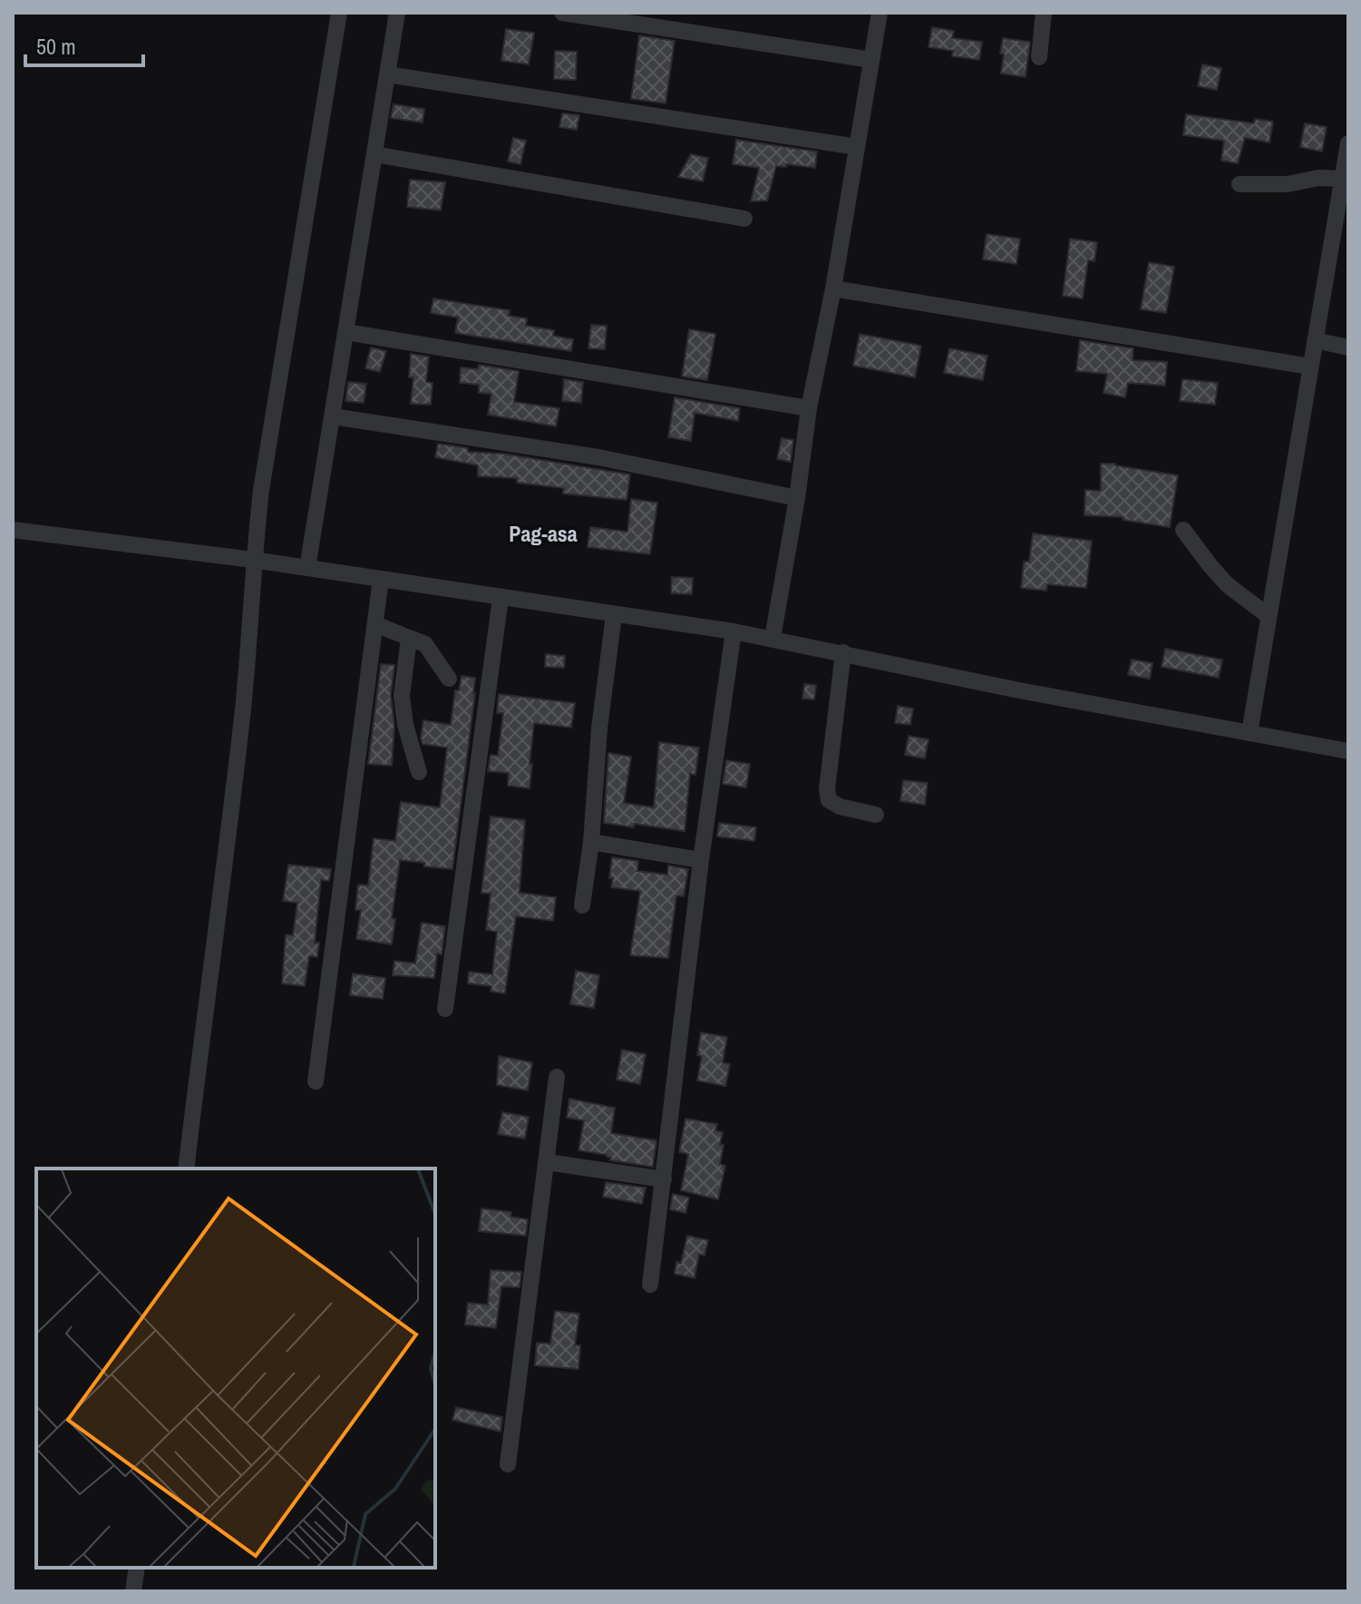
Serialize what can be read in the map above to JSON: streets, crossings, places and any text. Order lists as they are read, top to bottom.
{
  "districts": ["Pag-asa"],
  "scale_bar": "50 m"
}
